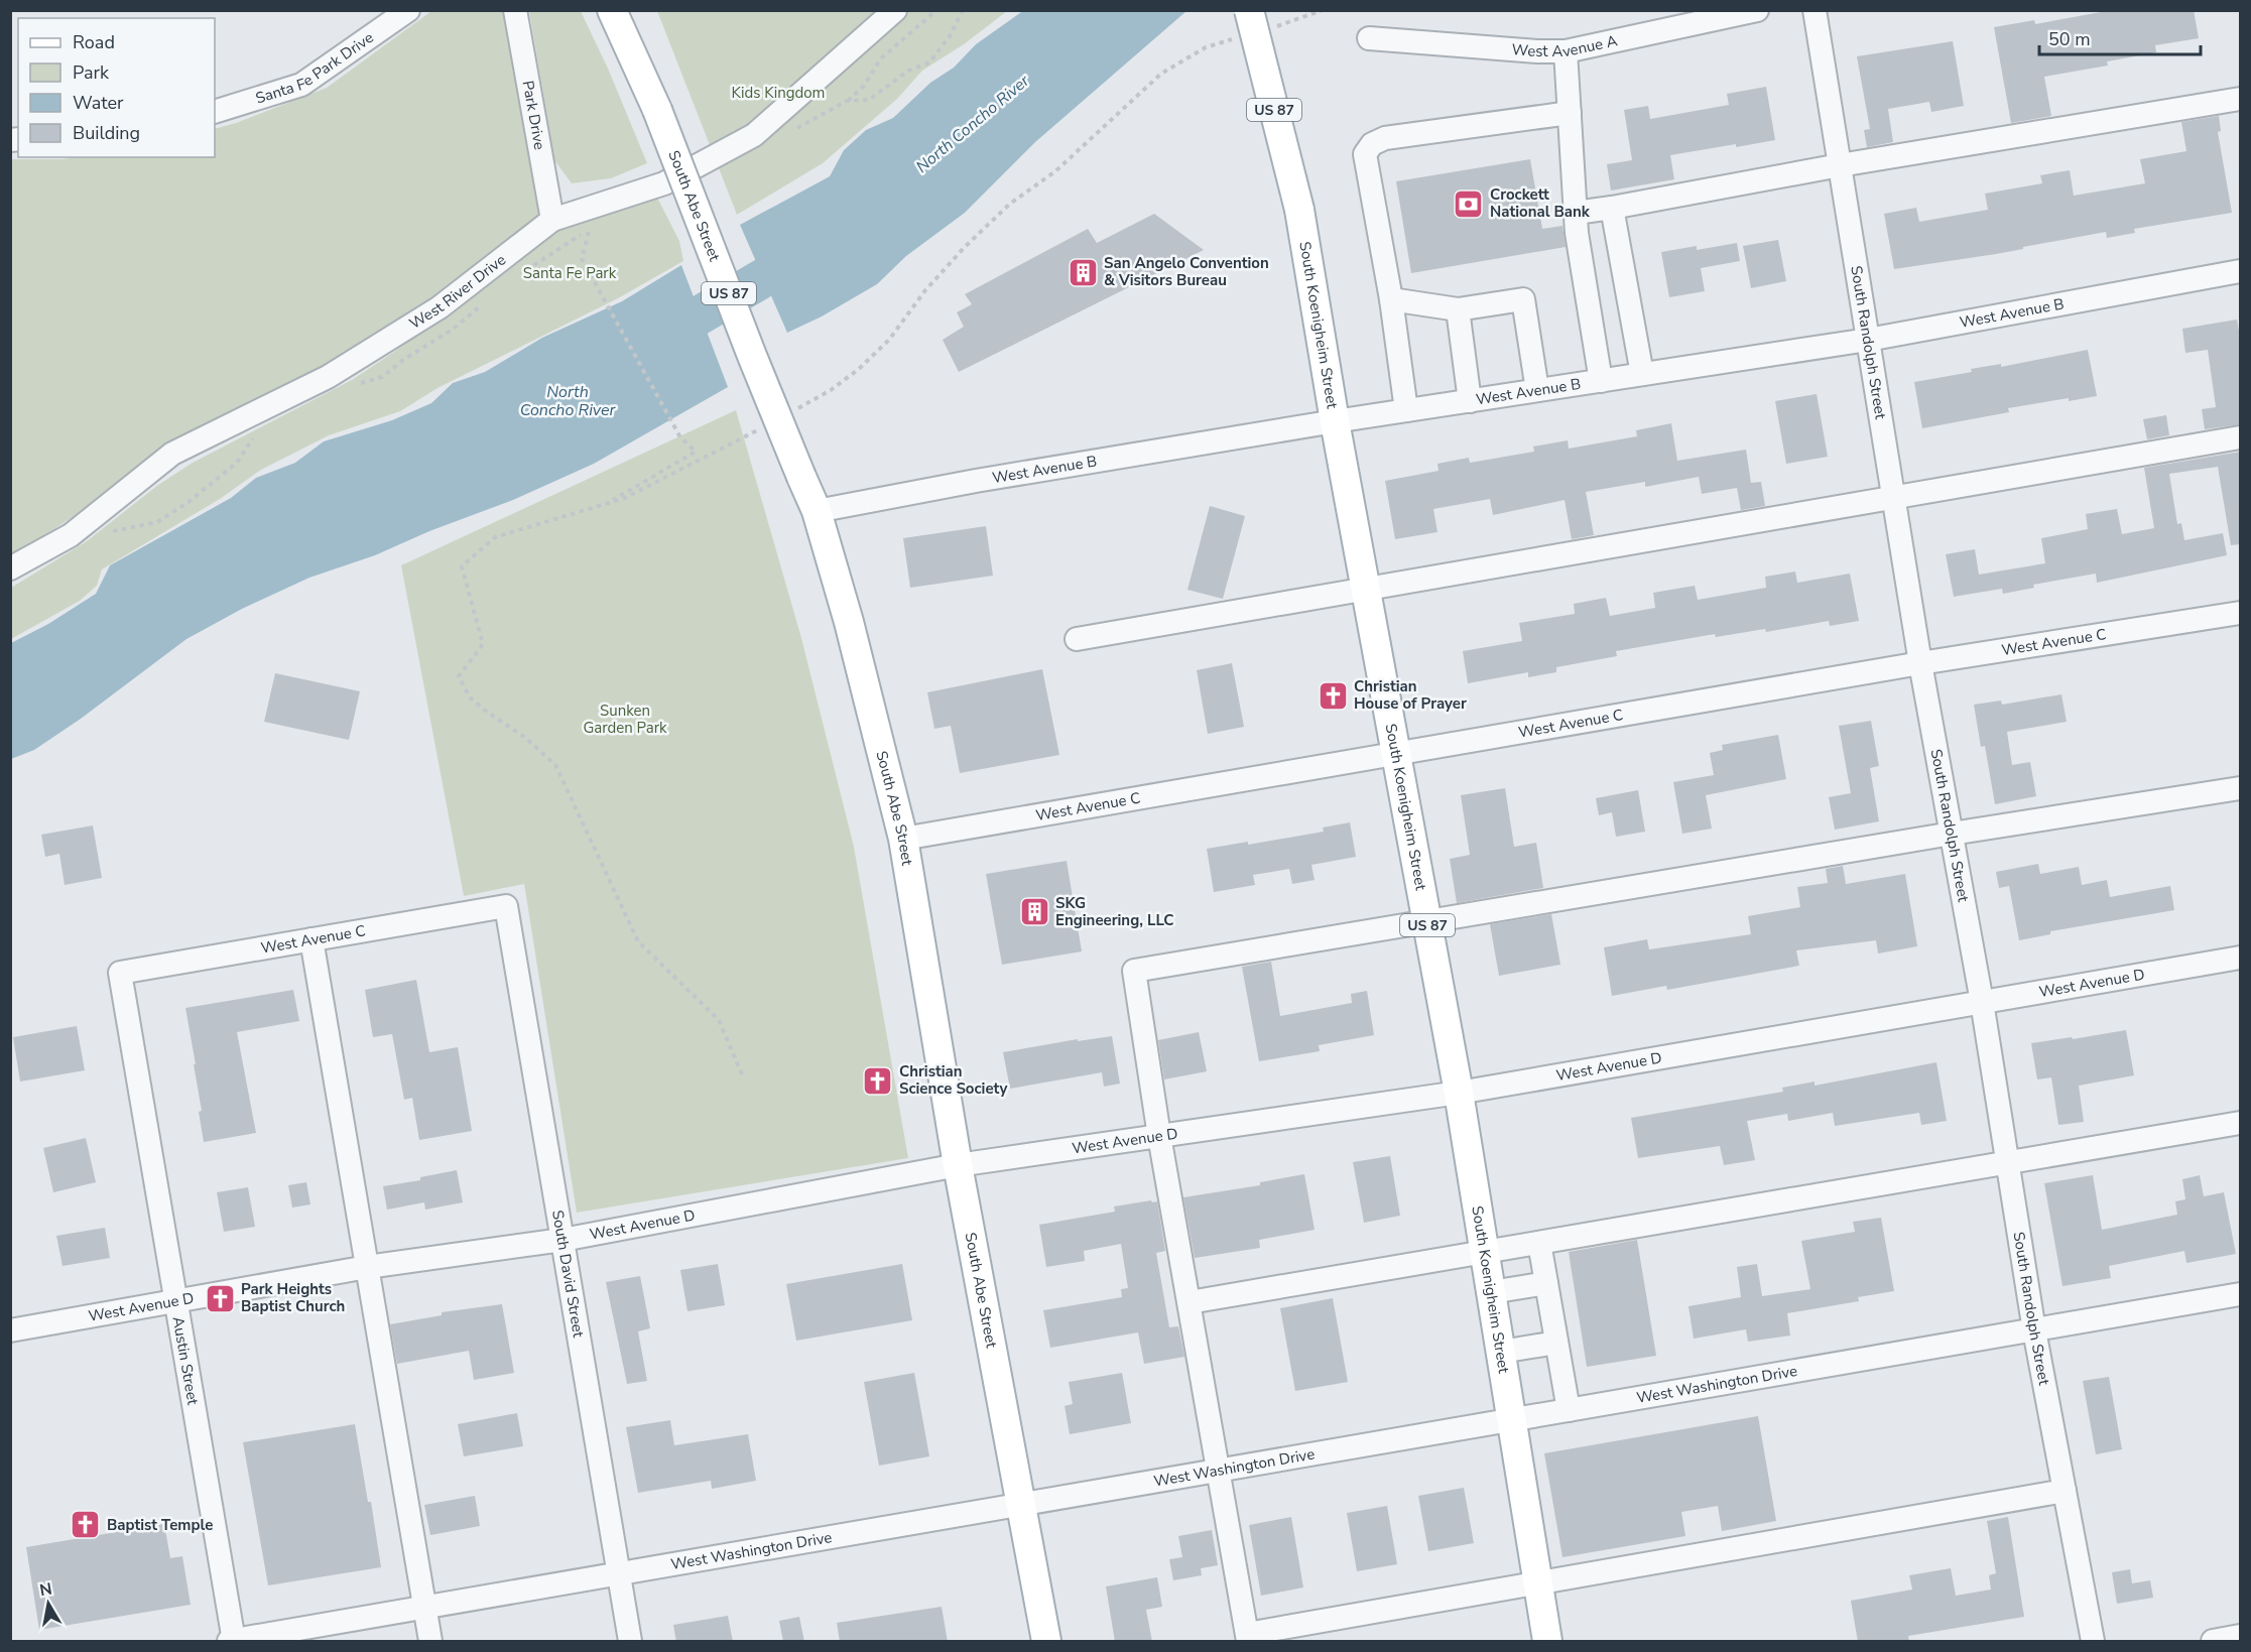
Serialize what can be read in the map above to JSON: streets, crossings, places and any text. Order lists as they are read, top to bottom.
{
  "streets": {
    "main road": ["US 87", "South Abe Street", "South Koenigheim Street"],
    "street": [
      "West Avenue A",
      "Santa Fe Park Drive",
      "Park Drive",
      "West River Drive",
      "West Avenue B",
      "South Randolph Street",
      "West Avenue C",
      "West Avenue D",
      "South David Street",
      "Austin Street",
      "West Washington Drive"
    ]
  },
  "crossings": [
    ["Park Drive", "West River Drive"],
    ["South Abe Street", "West Avenue B"],
    ["South Abe Street", "West Avenue C"],
    ["South Abe Street", "West Avenue D"],
    ["South Abe Street", "West Washington Drive"],
    ["West Avenue B", "South Koenigheim Street"],
    ["West Avenue B", "South Randolph Street"],
    ["South Koenigheim Street", "West Avenue C"],
    ["South Koenigheim Street", "West Avenue D"],
    ["South Koenigheim Street", "West Washington Drive"],
    ["South Randolph Street", "West Avenue C"],
    ["South Randolph Street", "West Avenue D"],
    ["South Randolph Street", "West Washington Drive"],
    ["West Avenue C", "South David Street"],
    ["West Avenue C", "Austin Street"],
    ["West Avenue D", "South David Street"],
    ["West Avenue D", "Austin Street"],
    ["South David Street", "West Washington Drive"],
    ["Austin Street", "West Washington Drive"]
  ],
  "water": ["North Concho River"],
  "parks": ["Kids Kingdom", "Santa Fe Park", "Sunken Garden Park"],
  "places": {
    "bank": ["Crockett National Bank"],
    "building": ["San Angelo Convention & Visitors Bureau", "SKG Engineering, LLC"],
    "church": [
      "Christian House of Prayer",
      "Christian Science Society",
      "Park Heights Baptist Church",
      "Baptist Temple"
    ]
  },
  "legend": [
    "Road",
    "Park",
    "Water",
    "Building"
  ],
  "scale_bar": "50 m",
  "north": "top"
}
